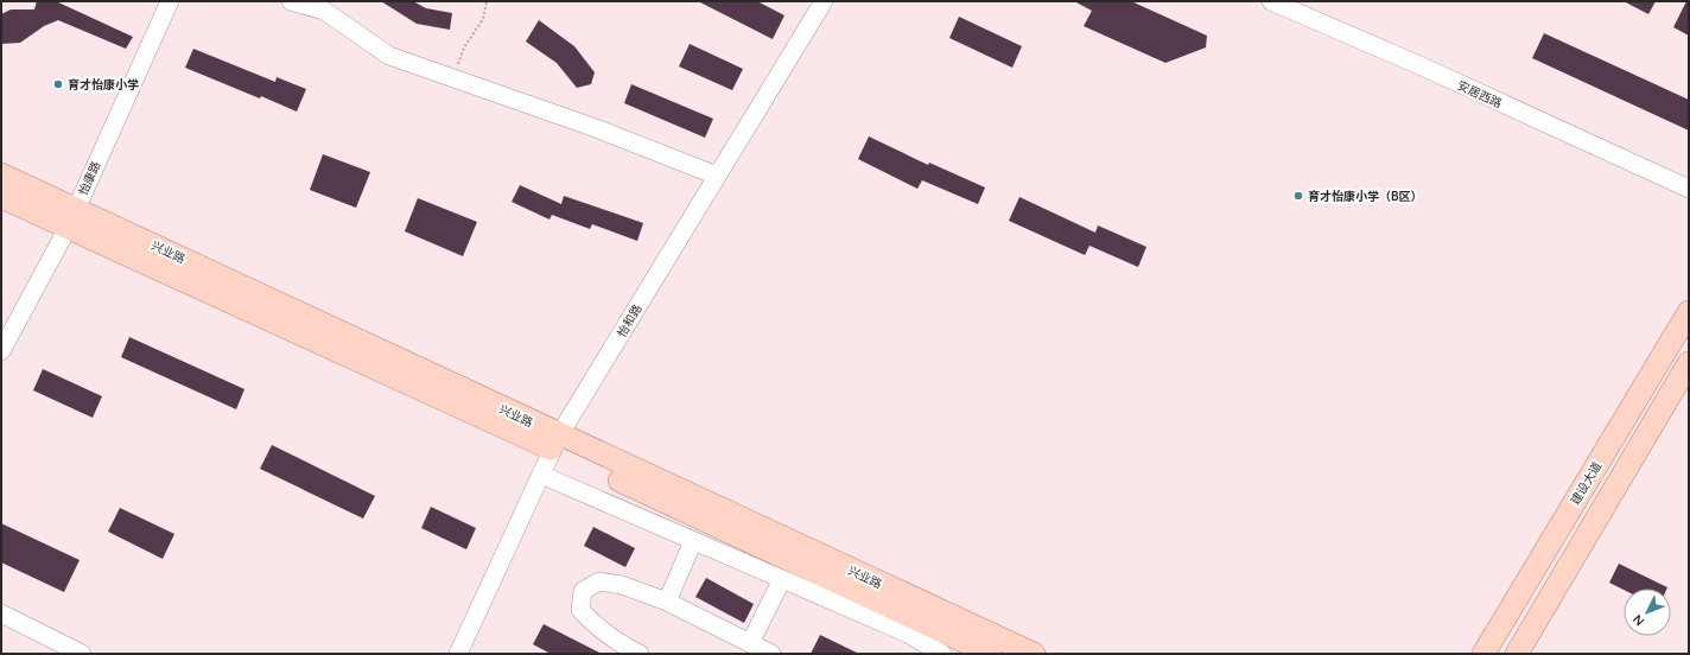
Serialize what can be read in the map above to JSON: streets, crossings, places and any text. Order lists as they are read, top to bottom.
{
  "streets": {
    "main road": ["兴业路", "建设大道"],
    "street": ["安居西路", "怡康路", "怡和路"]
  },
  "crossings": [
    ["怡康路", "兴业路"],
    ["兴业路", "怡和路"]
  ],
  "places": ["育才怡康小学", "育才怡康小学（B区）"],
  "north": "bottom left"
}
